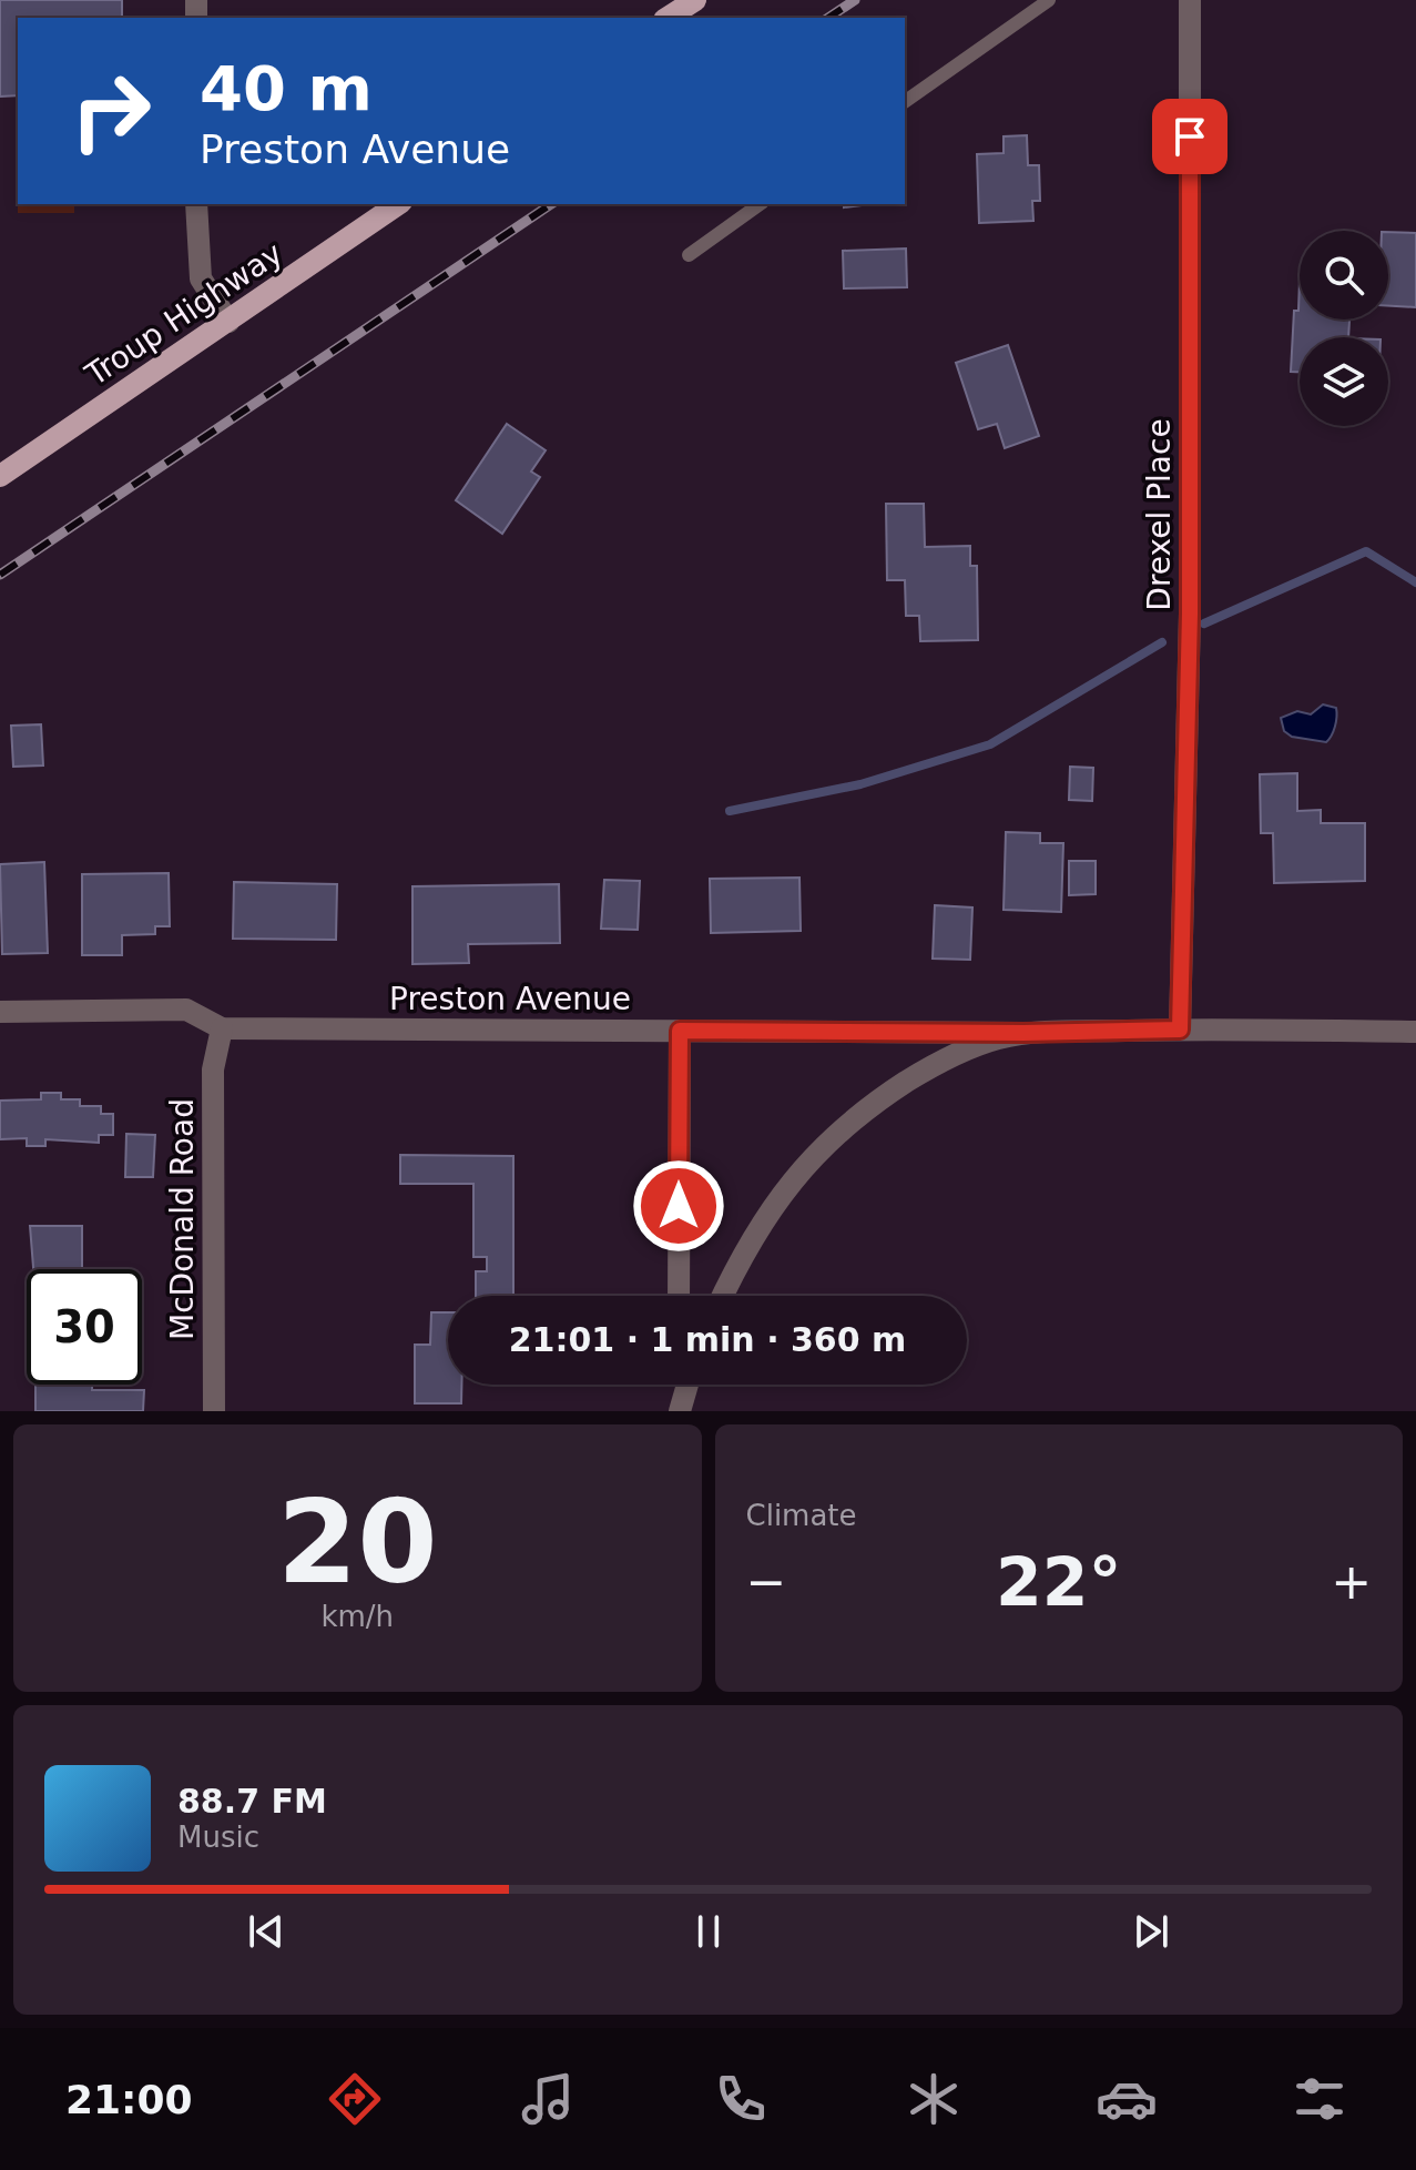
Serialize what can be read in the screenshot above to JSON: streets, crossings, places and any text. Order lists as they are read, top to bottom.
{
  "streets": {
    "main road": ["Troup Highway"],
    "street": ["Drexel Place", "Preston Avenue", "McDonald Road"]
  },
  "crossings": [
    ["Preston Avenue", "McDonald Road"]
  ],
  "page": {
    "turn": ["40 m", "Preston Avenue"],
    "limit": "30",
    "trip": "21:01 · 1 min · 360 m",
    "tile": [
      ["20", "km/h"],
      "Climate"
    ],
    "heat": ["−", "22°", "+"],
    "song": ["88.7 FM", "Music"],
    "tabs": "21:00"
  }
}
